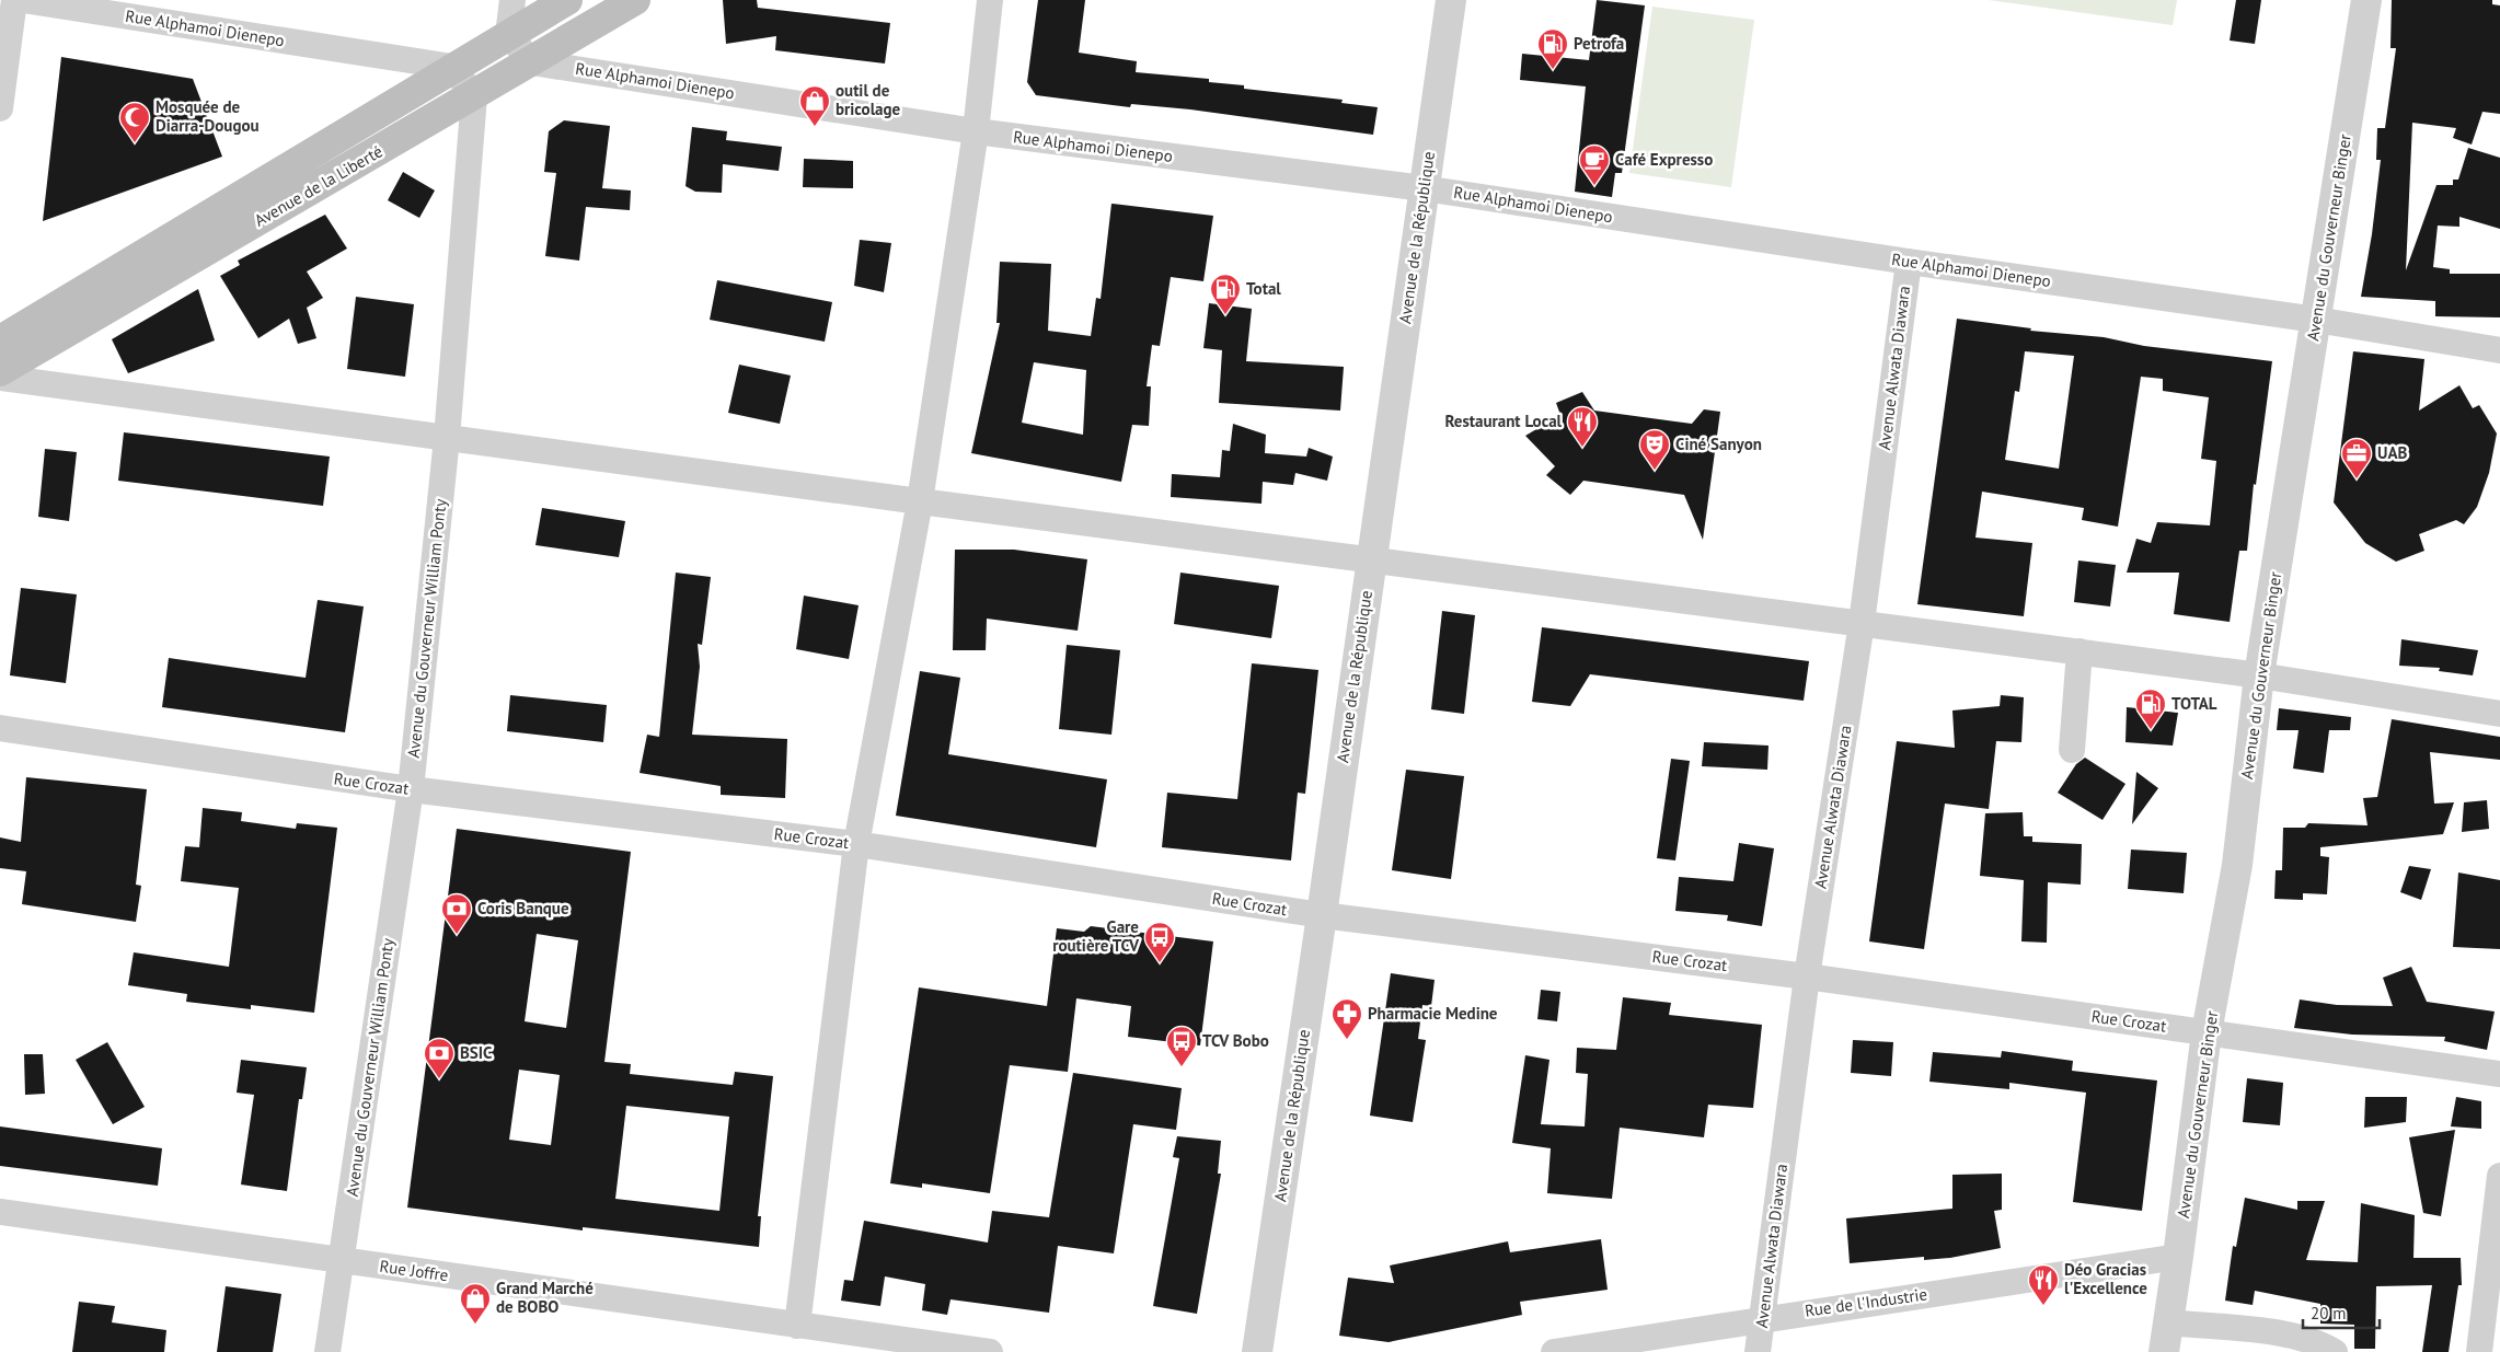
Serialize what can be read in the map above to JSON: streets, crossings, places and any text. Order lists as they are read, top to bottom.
{
  "streets": {
    "main road": ["Avenue de la Liberté"],
    "street": [
      "Rue Alphamoi Dienepo",
      "Avenue de la République",
      "Avenue du Gouverneur Binger",
      "Avenue Alwata Diawara",
      "Avenue du Gouverneur William Ponty",
      "Rue Crozat",
      "Rue Joffre",
      "Rue de l'Industrie"
    ]
  },
  "crossings": [
    ["Rue Alphamoi Dienepo", "Avenue de la Liberté"],
    ["Rue Alphamoi Dienepo", "Avenue de la République"],
    ["Rue Alphamoi Dienepo", "Avenue du Gouverneur Binger"],
    ["Rue Alphamoi Dienepo", "Avenue Alwata Diawara"],
    ["Avenue de la Liberté", "Avenue du Gouverneur William Ponty"],
    ["Avenue de la République", "Rue Crozat"],
    ["Avenue du Gouverneur Binger", "Rue Crozat"],
    ["Avenue du Gouverneur Binger", "Rue de l'Industrie"],
    ["Avenue Alwata Diawara", "Rue Crozat"],
    ["Avenue Alwata Diawara", "Rue de l'Industrie"],
    ["Avenue du Gouverneur William Ponty", "Rue Crozat"],
    ["Avenue du Gouverneur William Ponty", "Rue Joffre"]
  ],
  "places": {
    "fuel station": ["Petrofa", "Total", "TOTAL"],
    "shop": ["outil de bricolage", "Grand Marché de BOBO"],
    "mosque": ["Mosquée de Diarra-Dougou"],
    "cafe": ["Café Expresso"],
    "restaurant": ["Restaurant Local", "Déo Gracias l'Excellence"],
    "theatre": ["Ciné Sanyon"],
    "office": ["UAB"],
    "bank": ["Coris Banque", "BSIC"],
    "bus stop": ["Gare routière TCV", "TCV Bobo"],
    "pharmacy": ["Pharmacie Medine"]
  },
  "scale_bar": "20 m"
}
